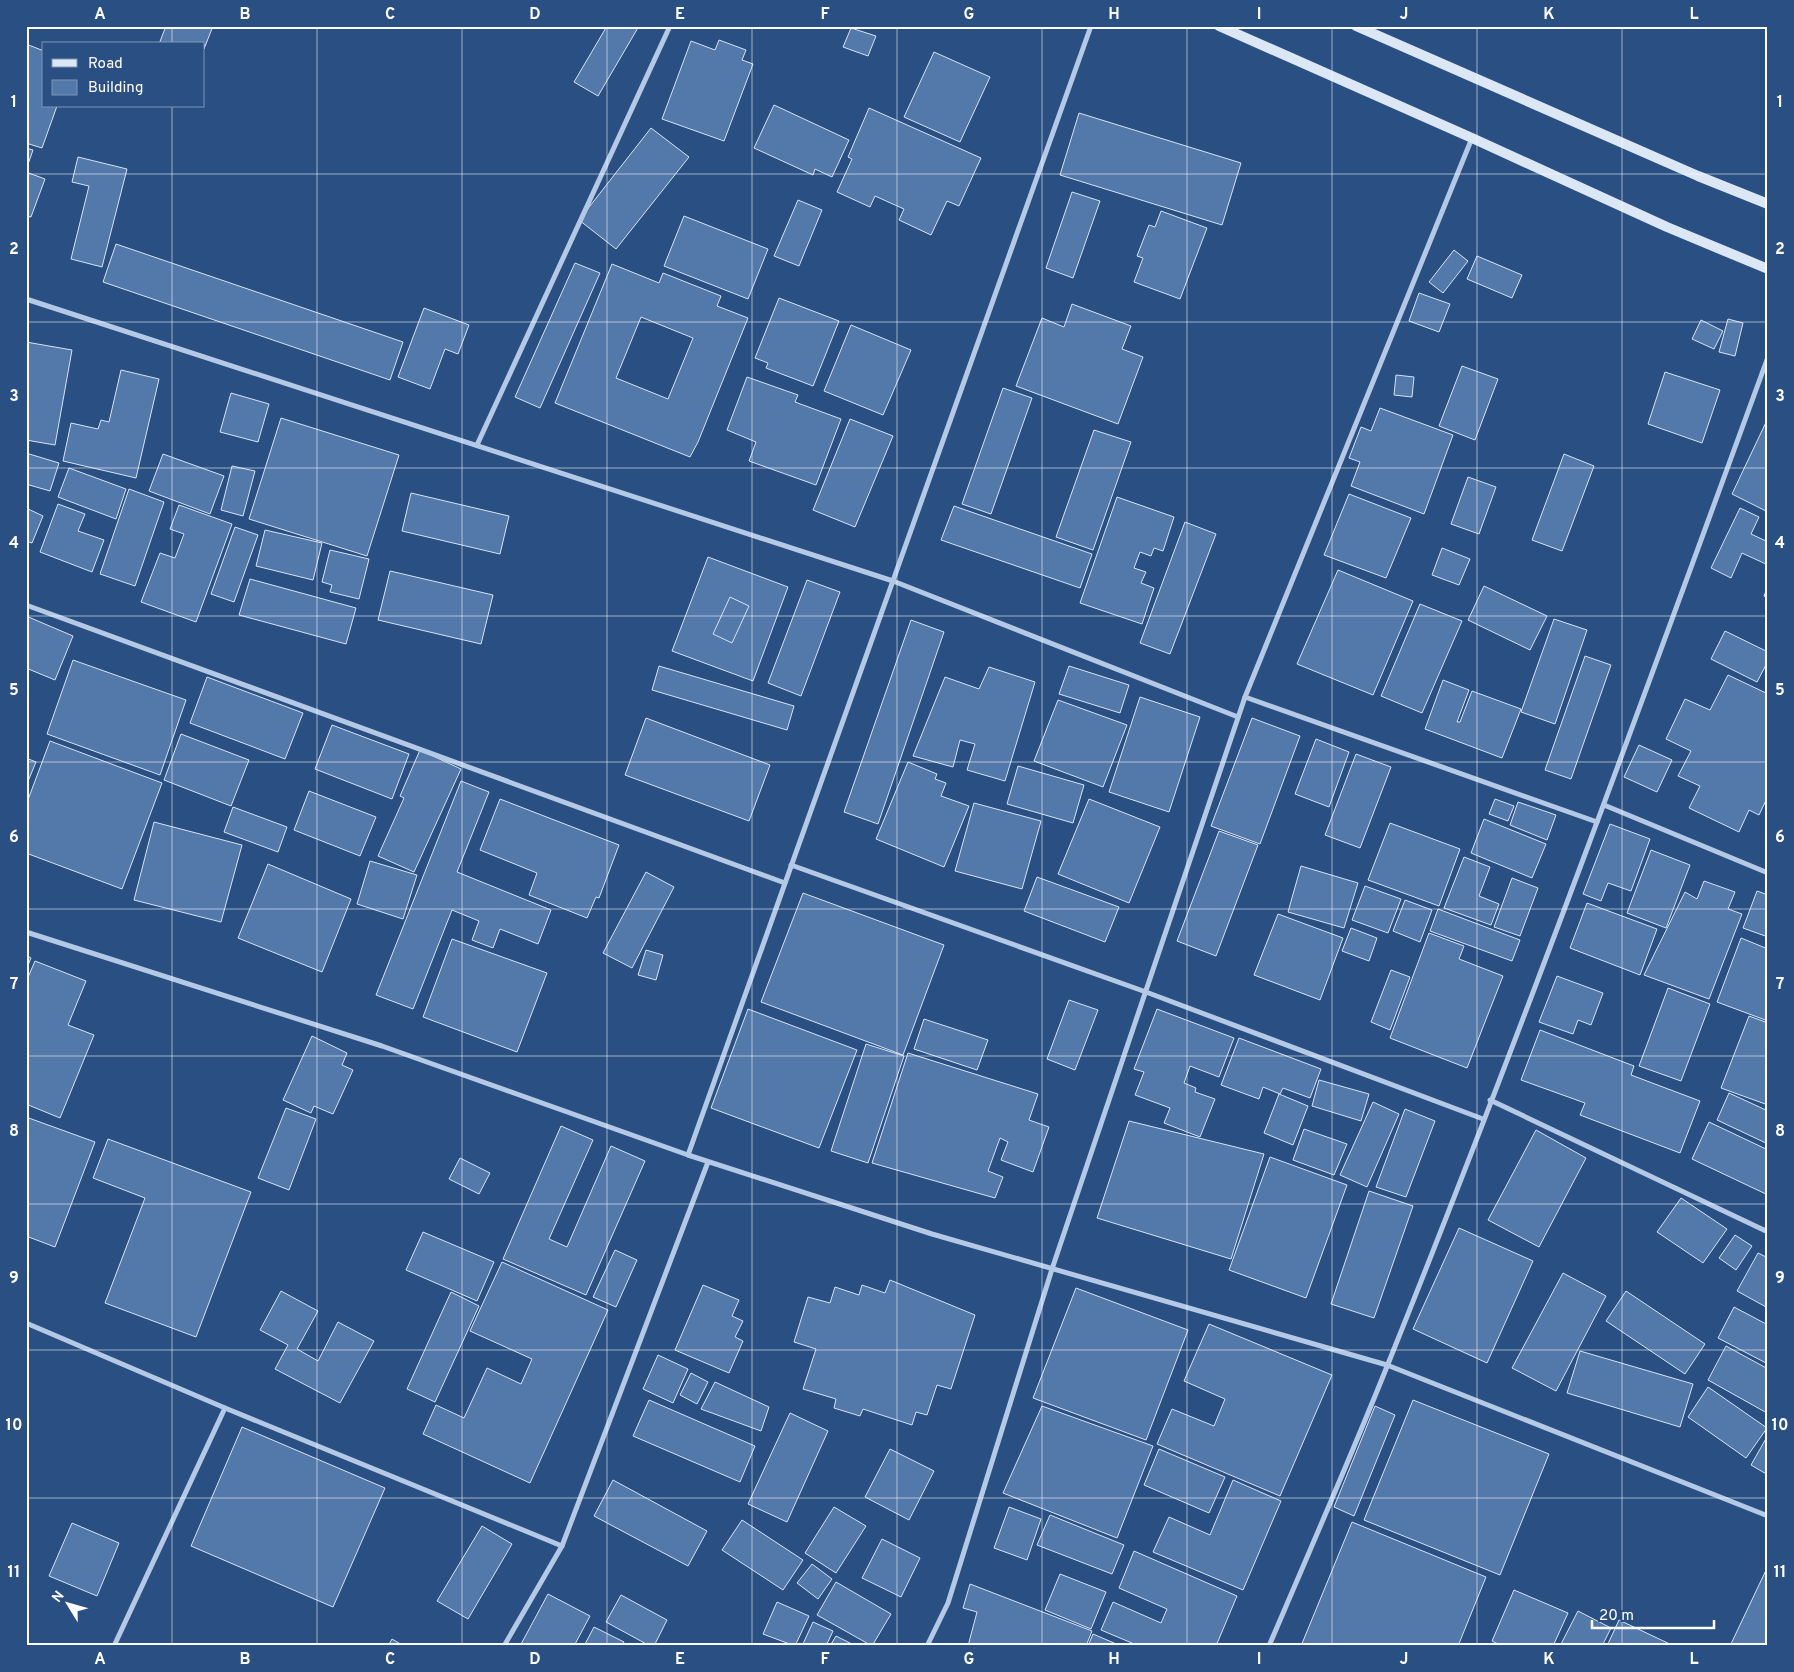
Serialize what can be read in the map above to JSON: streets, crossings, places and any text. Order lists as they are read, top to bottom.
{
  "legend": ["Road", "Building"],
  "scale_bar": "20 m",
  "north": "top left",
  "grid": {
    "columns": [
      "A",
      "B",
      "C",
      "D",
      "E",
      "F",
      "G",
      "H",
      "I",
      "J",
      "K",
      "L"
    ],
    "rows": [
      "1",
      "2",
      "3",
      "4",
      "5",
      "6",
      "7",
      "8",
      "9",
      "10",
      "11"
    ]
  }
}
